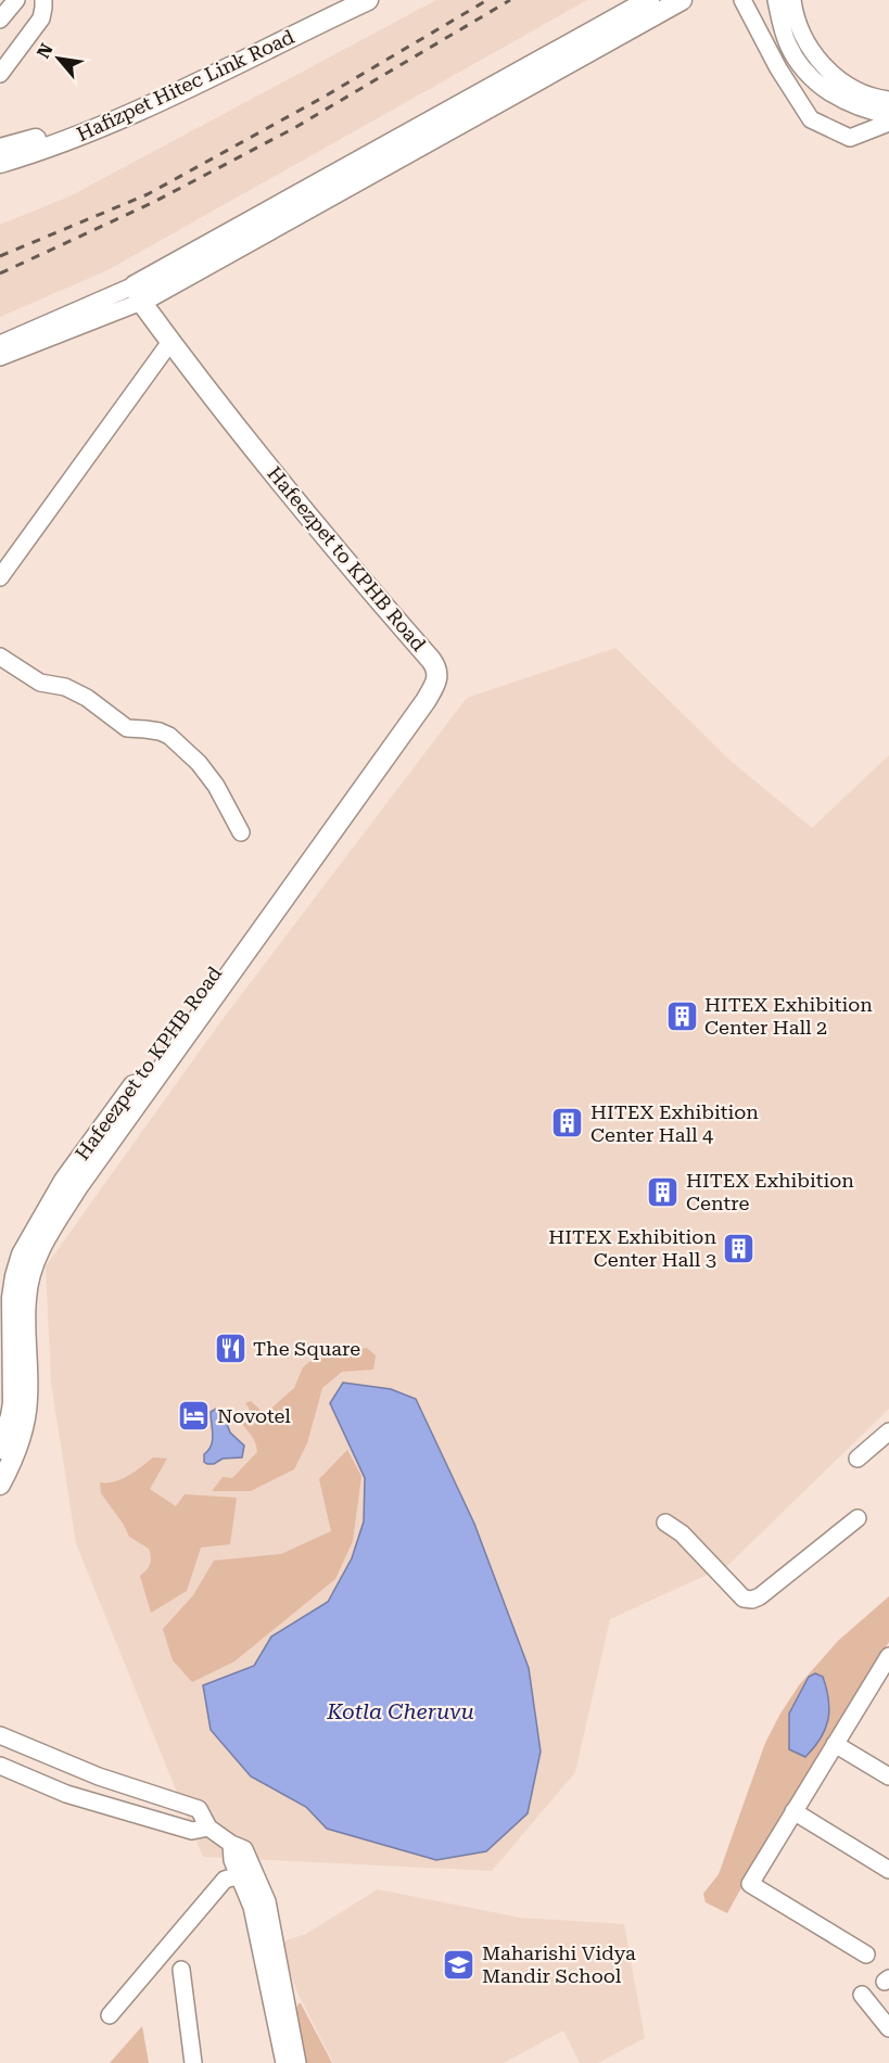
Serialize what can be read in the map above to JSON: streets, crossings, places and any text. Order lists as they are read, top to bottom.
{
  "streets": {
    "main road": ["Hafizpet Hitec Link Road", "Hafeezpet to KPHB Road"]
  },
  "water": ["Kotla Cheruvu"],
  "places": {
    "building": [
      "HITEX Exhibition Center Hall 2",
      "HITEX Exhibition Center Hall 4",
      "HITEX Exhibition Centre",
      "HITEX Exhibition Center Hall 3"
    ],
    "restaurant": ["The Square"],
    "hotel": ["Novotel"],
    "school or university": ["Maharishi Vidya Mandir School"]
  },
  "north": "top left"
}
